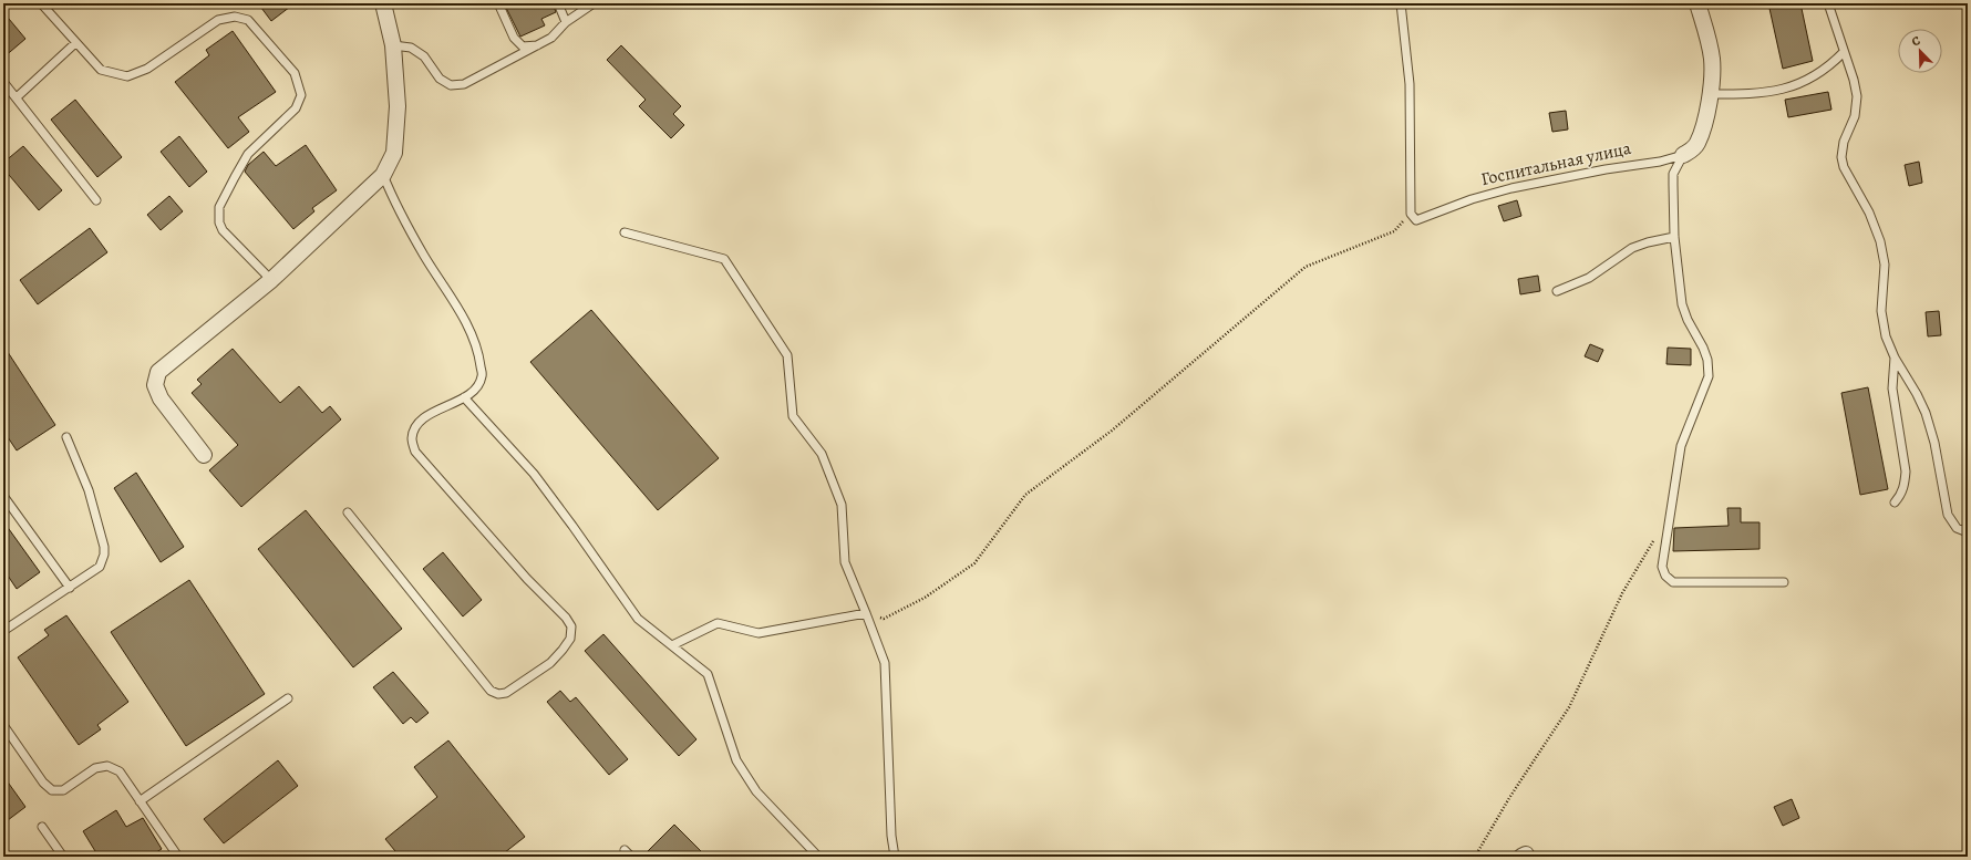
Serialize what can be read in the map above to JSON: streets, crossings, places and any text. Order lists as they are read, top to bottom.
{
  "streets": {
    "street": ["Госпитальная улица"]
  },
  "north": "top left"
}
